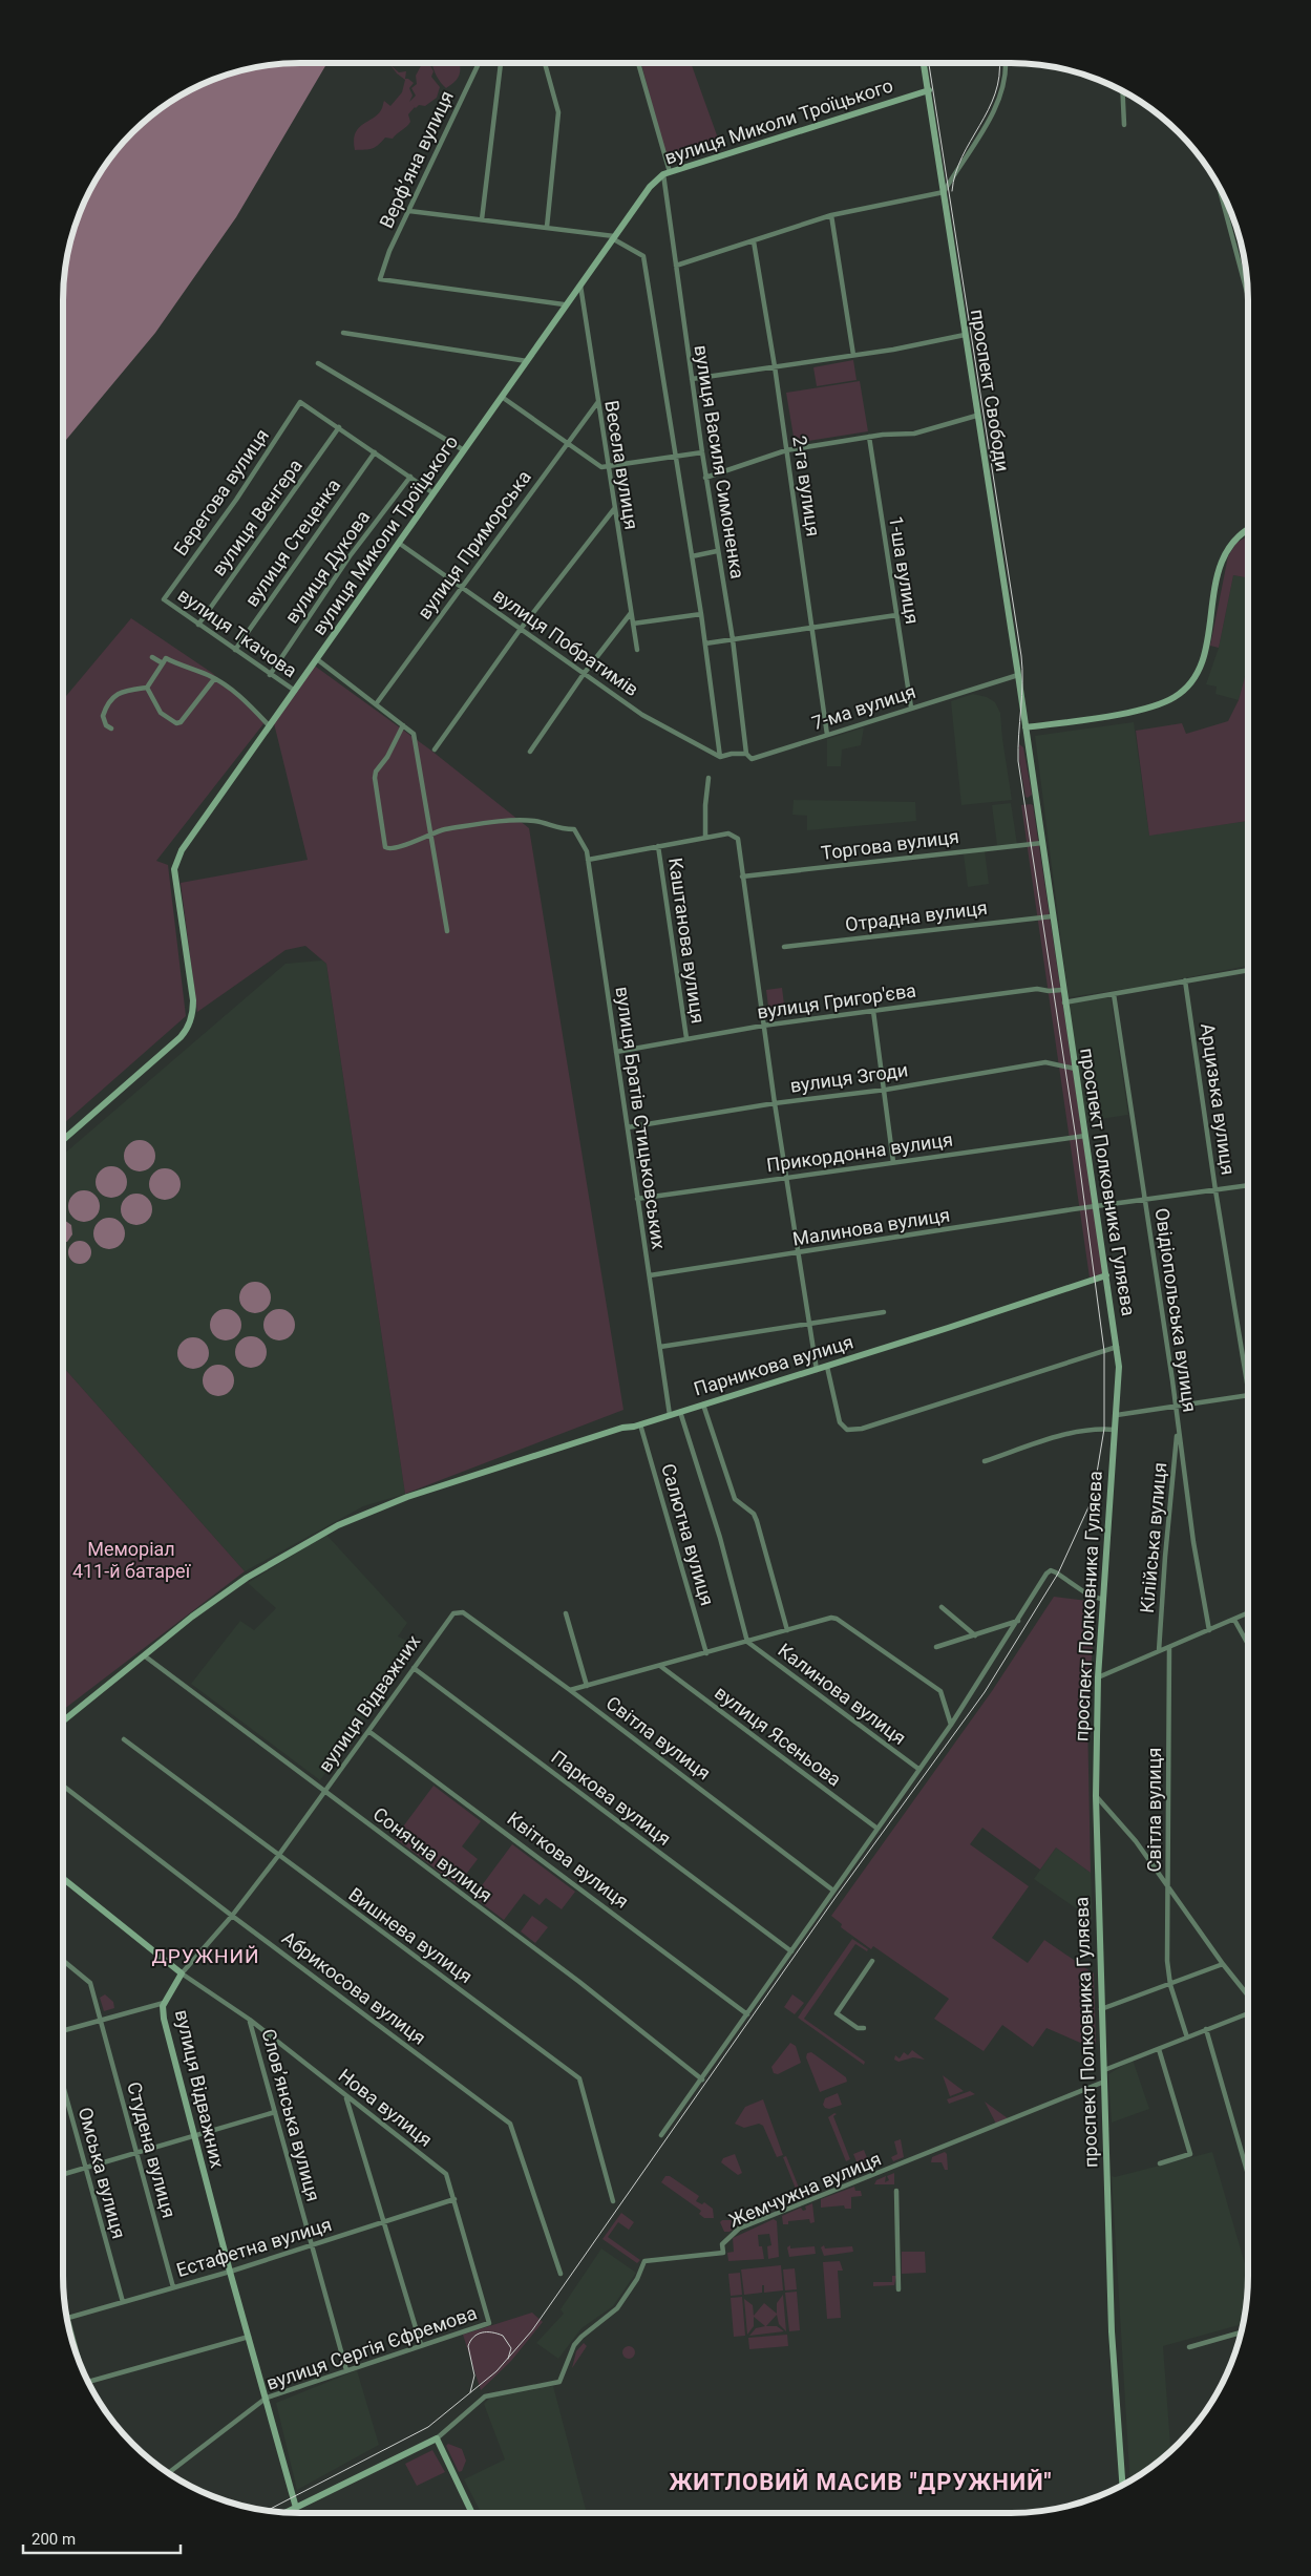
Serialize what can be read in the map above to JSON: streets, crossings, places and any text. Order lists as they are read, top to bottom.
{
  "streets": {
    "street": [
      "вулиця Миколи Троїцького",
      "Верфʼяна вулиця",
      "проспект Свободи",
      "вулиця Василя Симоненка",
      "Весела вулиця",
      "2-га вулиця",
      "Берегова вулиця",
      "вулиця Венгера",
      "вулиця Стеценка",
      "вулиця Приморська",
      "вулиця Дукова",
      "1-ша вулиця",
      "вулиця Ткачова",
      "вулиця Побратимів",
      "7-ма вулиця",
      "Торгова вулиця",
      "Отрадна вулиця",
      "Каштанова вулиця",
      "вулиця Григор'єва",
      "вулиця Згоди",
      "Арцизька вулиця",
      "вулиця Братів Стицьковських",
      "Прикордонна вулиця",
      "проспект Полковника Гуляєва",
      "Малинова вулиця",
      "Овідіопольська вулиця",
      "Парникова вулиця",
      "Салютна вулиця",
      "Кілійська вулиця",
      "Калинова вулиця",
      "вулиця Відважних",
      "вулиця Ясеньова",
      "Світла вулиця",
      "Паркова вулиця",
      "Сонячна вулиця",
      "Квіткова вулиця",
      "Вишнева вулиця",
      "Абрикосова вулиця",
      "Нова вулиця",
      "Словʼянська вулиця",
      "Студена вулиця",
      "Омська вулиця",
      "Жемчужна вулиця",
      "Естафетна вулиця",
      "вулиця Сергія Єфремова"
    ]
  },
  "crossings": [
    ["вулиця Миколи Троїцького", "Верфʼяна вулиця"],
    ["вулиця Миколи Троїцького", "проспект Свободи"],
    ["вулиця Миколи Троїцького", "вулиця Василя Симоненка"],
    ["вулиця Миколи Троїцького", "Весела вулиця"],
    ["вулиця Миколи Троїцького", "вулиця Ткачова"],
    ["вулиця Миколи Троїцького", "вулиця Побратимів"],
    ["проспект Свободи", "7-ма вулиця"],
    ["проспект Свободи", "проспект Полковника Гуляєва"],
    ["вулиця Василя Симоненка", "7-ма вулиця"],
    ["Весела вулиця", "вулиця Приморська"],
    ["2-га вулиця", "7-ма вулиця"],
    ["Берегова вулиця", "вулиця Венгера"],
    ["Берегова вулиця", "вулиця Ткачова"],
    ["вулиця Венгера", "вулиця Ткачова"],
    ["вулиця Стеценка", "вулиця Ткачова"],
    ["вулиця Приморська", "вулиця Побратимів"],
    ["вулиця Дукова", "вулиця Ткачова"],
    ["1-ша вулиця", "7-ма вулиця"],
    ["вулиця Побратимів", "7-ма вулиця"],
    ["Торгова вулиця", "проспект Полковника Гуляєва"],
    ["Отрадна вулиця", "проспект Полковника Гуляєва"],
    ["Каштанова вулиця", "вулиця Григор'єва"],
    ["вулиця Григор'єва", "вулиця Братів Стицьковських"],
    ["вулиця Григор'єва", "проспект Полковника Гуляєва"],
    ["вулиця Згоди", "вулиця Братів Стицьковських"],
    ["вулиця Згоди", "проспект Полковника Гуляєва"],
    ["Арцизька вулиця", "Малинова вулиця"],
    ["вулиця Братів Стицьковських", "Прикордонна вулиця"],
    ["вулиця Братів Стицьковських", "Малинова вулиця"],
    ["вулиця Братів Стицьковських", "Парникова вулиця"],
    ["Прикордонна вулиця", "проспект Полковника Гуляєва"],
    ["проспект Полковника Гуляєва", "Малинова вулиця"],
    ["проспект Полковника Гуляєва", "Парникова вулиця"],
    ["проспект Полковника Гуляєва", "Жемчужна вулиця"],
    ["Малинова вулиця", "Овідіопольська вулиця"],
    ["Овідіопольська вулиця", "Кілійська вулиця"],
    ["Парникова вулиця", "Салютна вулиця"],
    ["Парникова вулиця", "Сонячна вулиця"],
    ["вулиця Відважних", "Світла вулиця"],
    ["вулиця Відважних", "Паркова вулиця"],
    ["вулиця Відважних", "Сонячна вулиця"],
    ["вулиця Відважних", "Квіткова вулиця"],
    ["вулиця Відважних", "Вишнева вулиця"],
    ["вулиця Відважних", "Абрикосова вулиця"],
    ["вулиця Відважних", "Нова вулиця"],
    ["вулиця Відважних", "Естафетна вулиця"],
    ["вулиця Відважних", "вулиця Сергія Єфремова"],
    ["Нова вулиця", "Словʼянська вулиця"],
    ["Нова вулиця", "Естафетна вулиця"],
    ["Нова вулиця", "вулиця Сергія Єфремова"],
    ["Словʼянська вулиця", "Естафетна вулиця"],
    ["Словʼянська вулиця", "вулиця Сергія Єфремова"],
    ["Студена вулиця", "Естафетна вулиця"],
    ["Омська вулиця", "Естафетна вулиця"]
  ],
  "districts": ["ДРУЖНИЙ", "ЖИТЛОВИЙ МАСИВ \"ДРУЖНИЙ\""],
  "parks": ["Меморіал 411-й батареї"],
  "scale_bar": "200 m"
}
